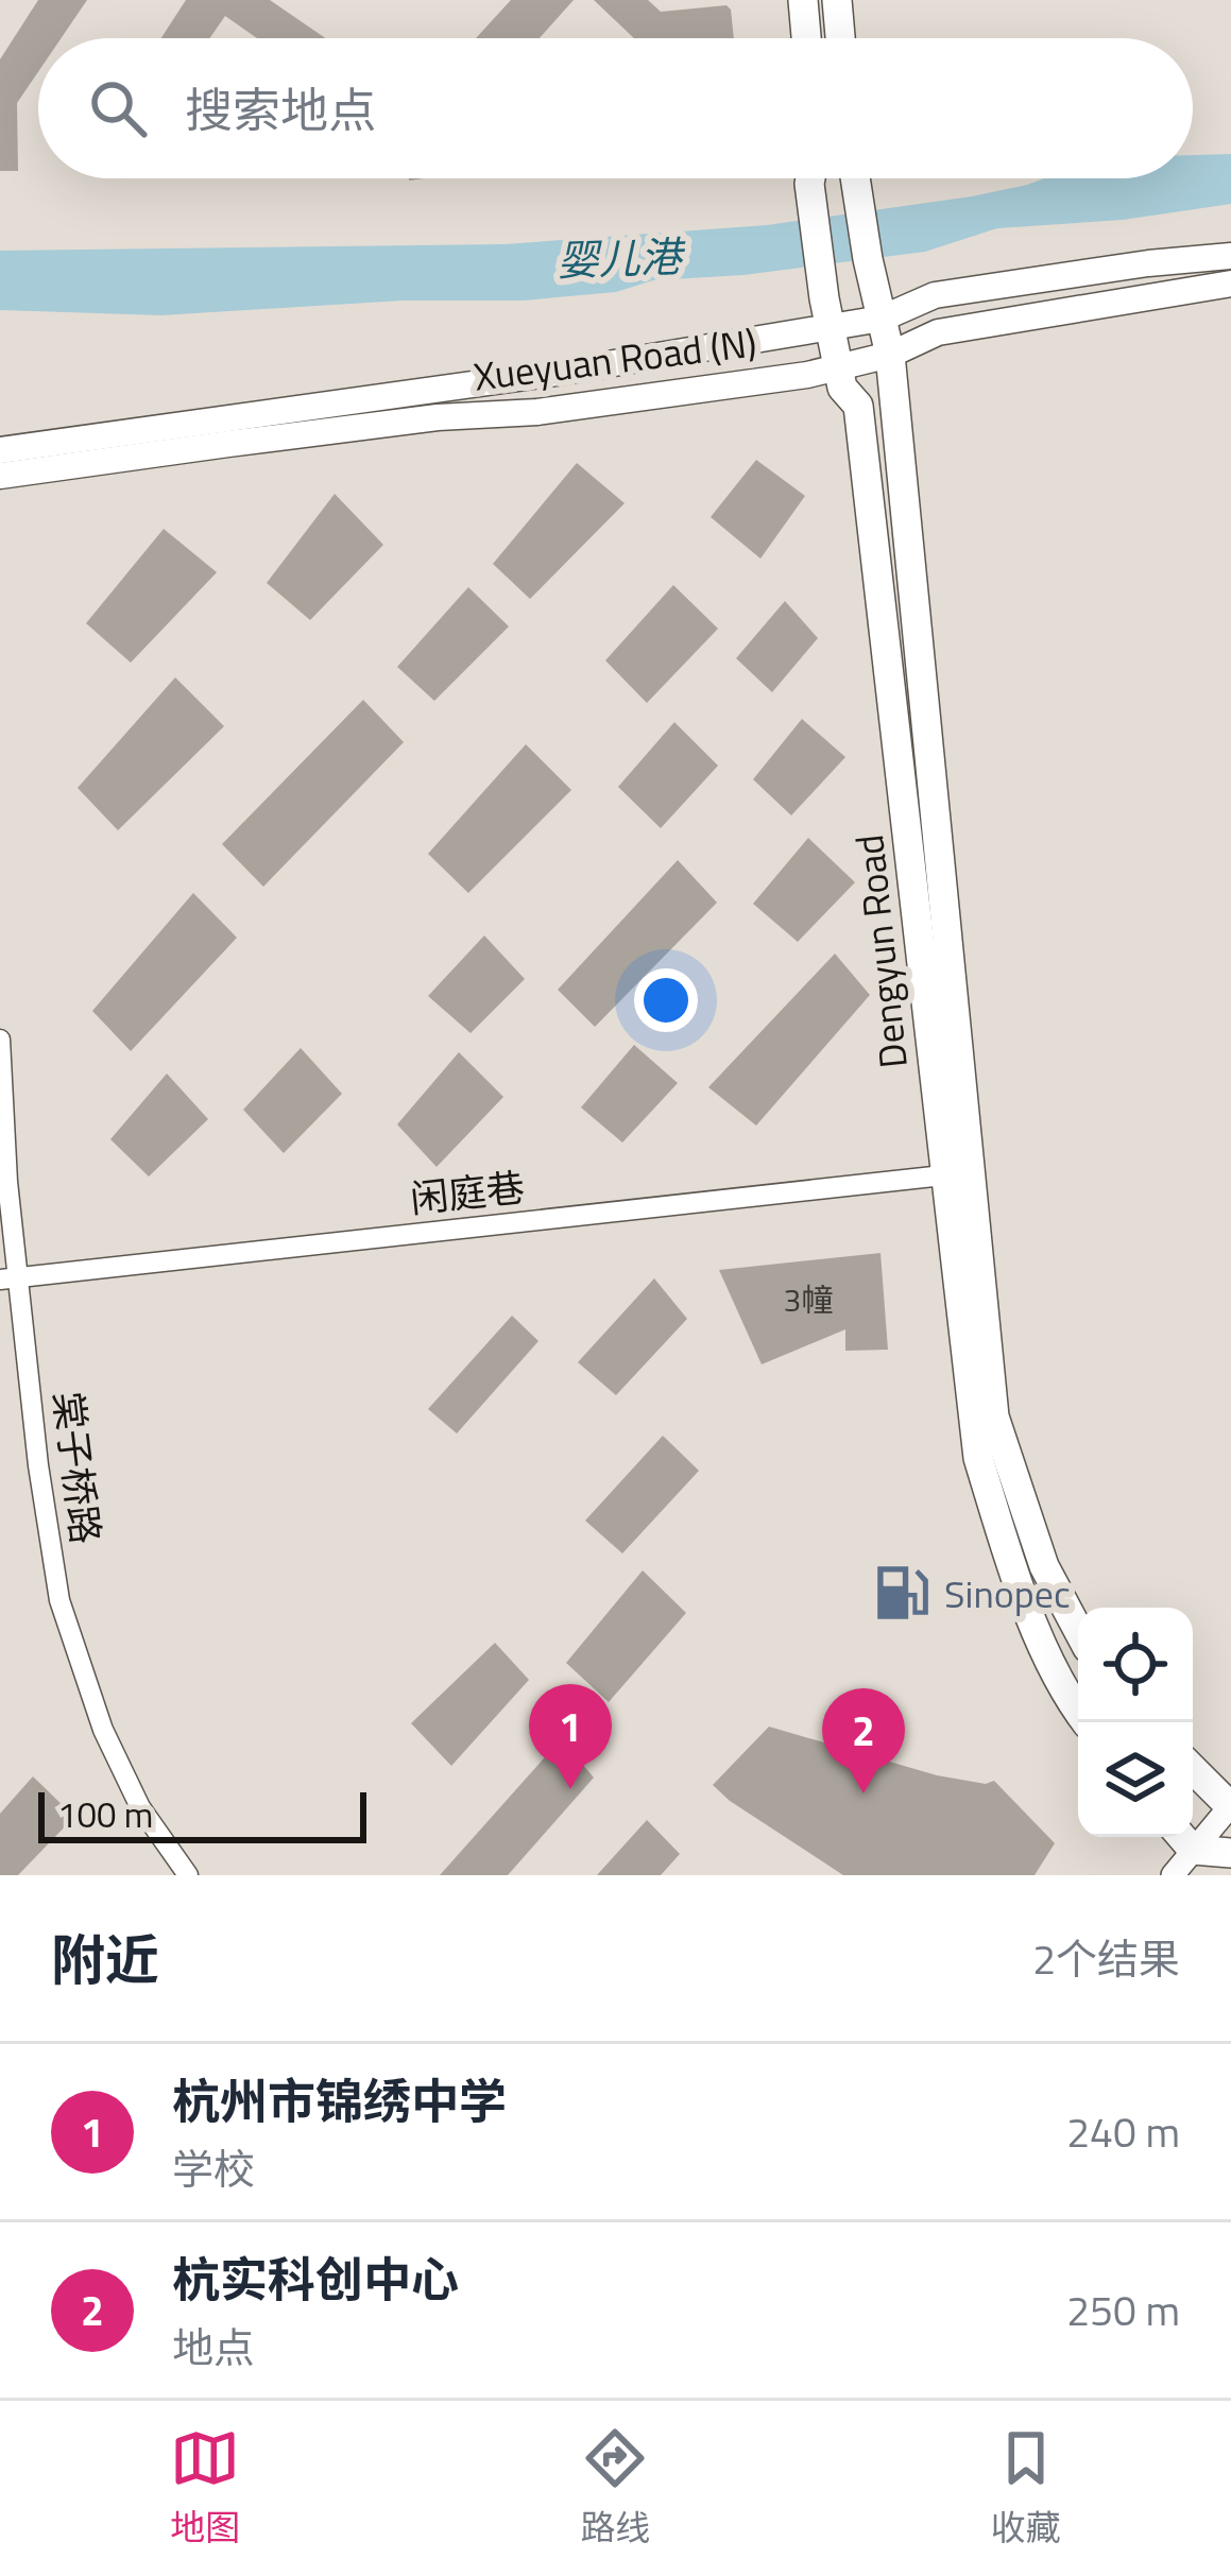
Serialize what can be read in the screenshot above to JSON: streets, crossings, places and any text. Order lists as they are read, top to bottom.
{
  "streets": {
    "main road": ["Xueyuan Road (N)", "Dengyun Road"],
    "street": ["闲庭巷", "棠子桥路"]
  },
  "crossings": [
    ["Xueyuan Road (N)", "Dengyun Road"],
    ["Dengyun Road", "闲庭巷"],
    ["闲庭巷", "棠子桥路"]
  ],
  "water": ["婴儿港"],
  "places": {
    "fuel station": ["Sinopec"]
  },
  "house_numbers": ["3幢"],
  "scale_bar": "100 m",
  "page": {
    "search": "搜索地点",
    "pins": ["1", "2"],
    "scale": "100 m",
    "heading": ["附近", "2个结果"],
    "list": [
      {
        "mark": "1",
        "name": "杭州市锦绣中学",
        "note": "学校",
        "value": "240 m"
      },
      {
        "mark": "2",
        "name": "杭实科创中心",
        "note": "地点",
        "value": "250 m"
      }
    ],
    "nav": ["地图", "路线", "收藏"]
  }
}
